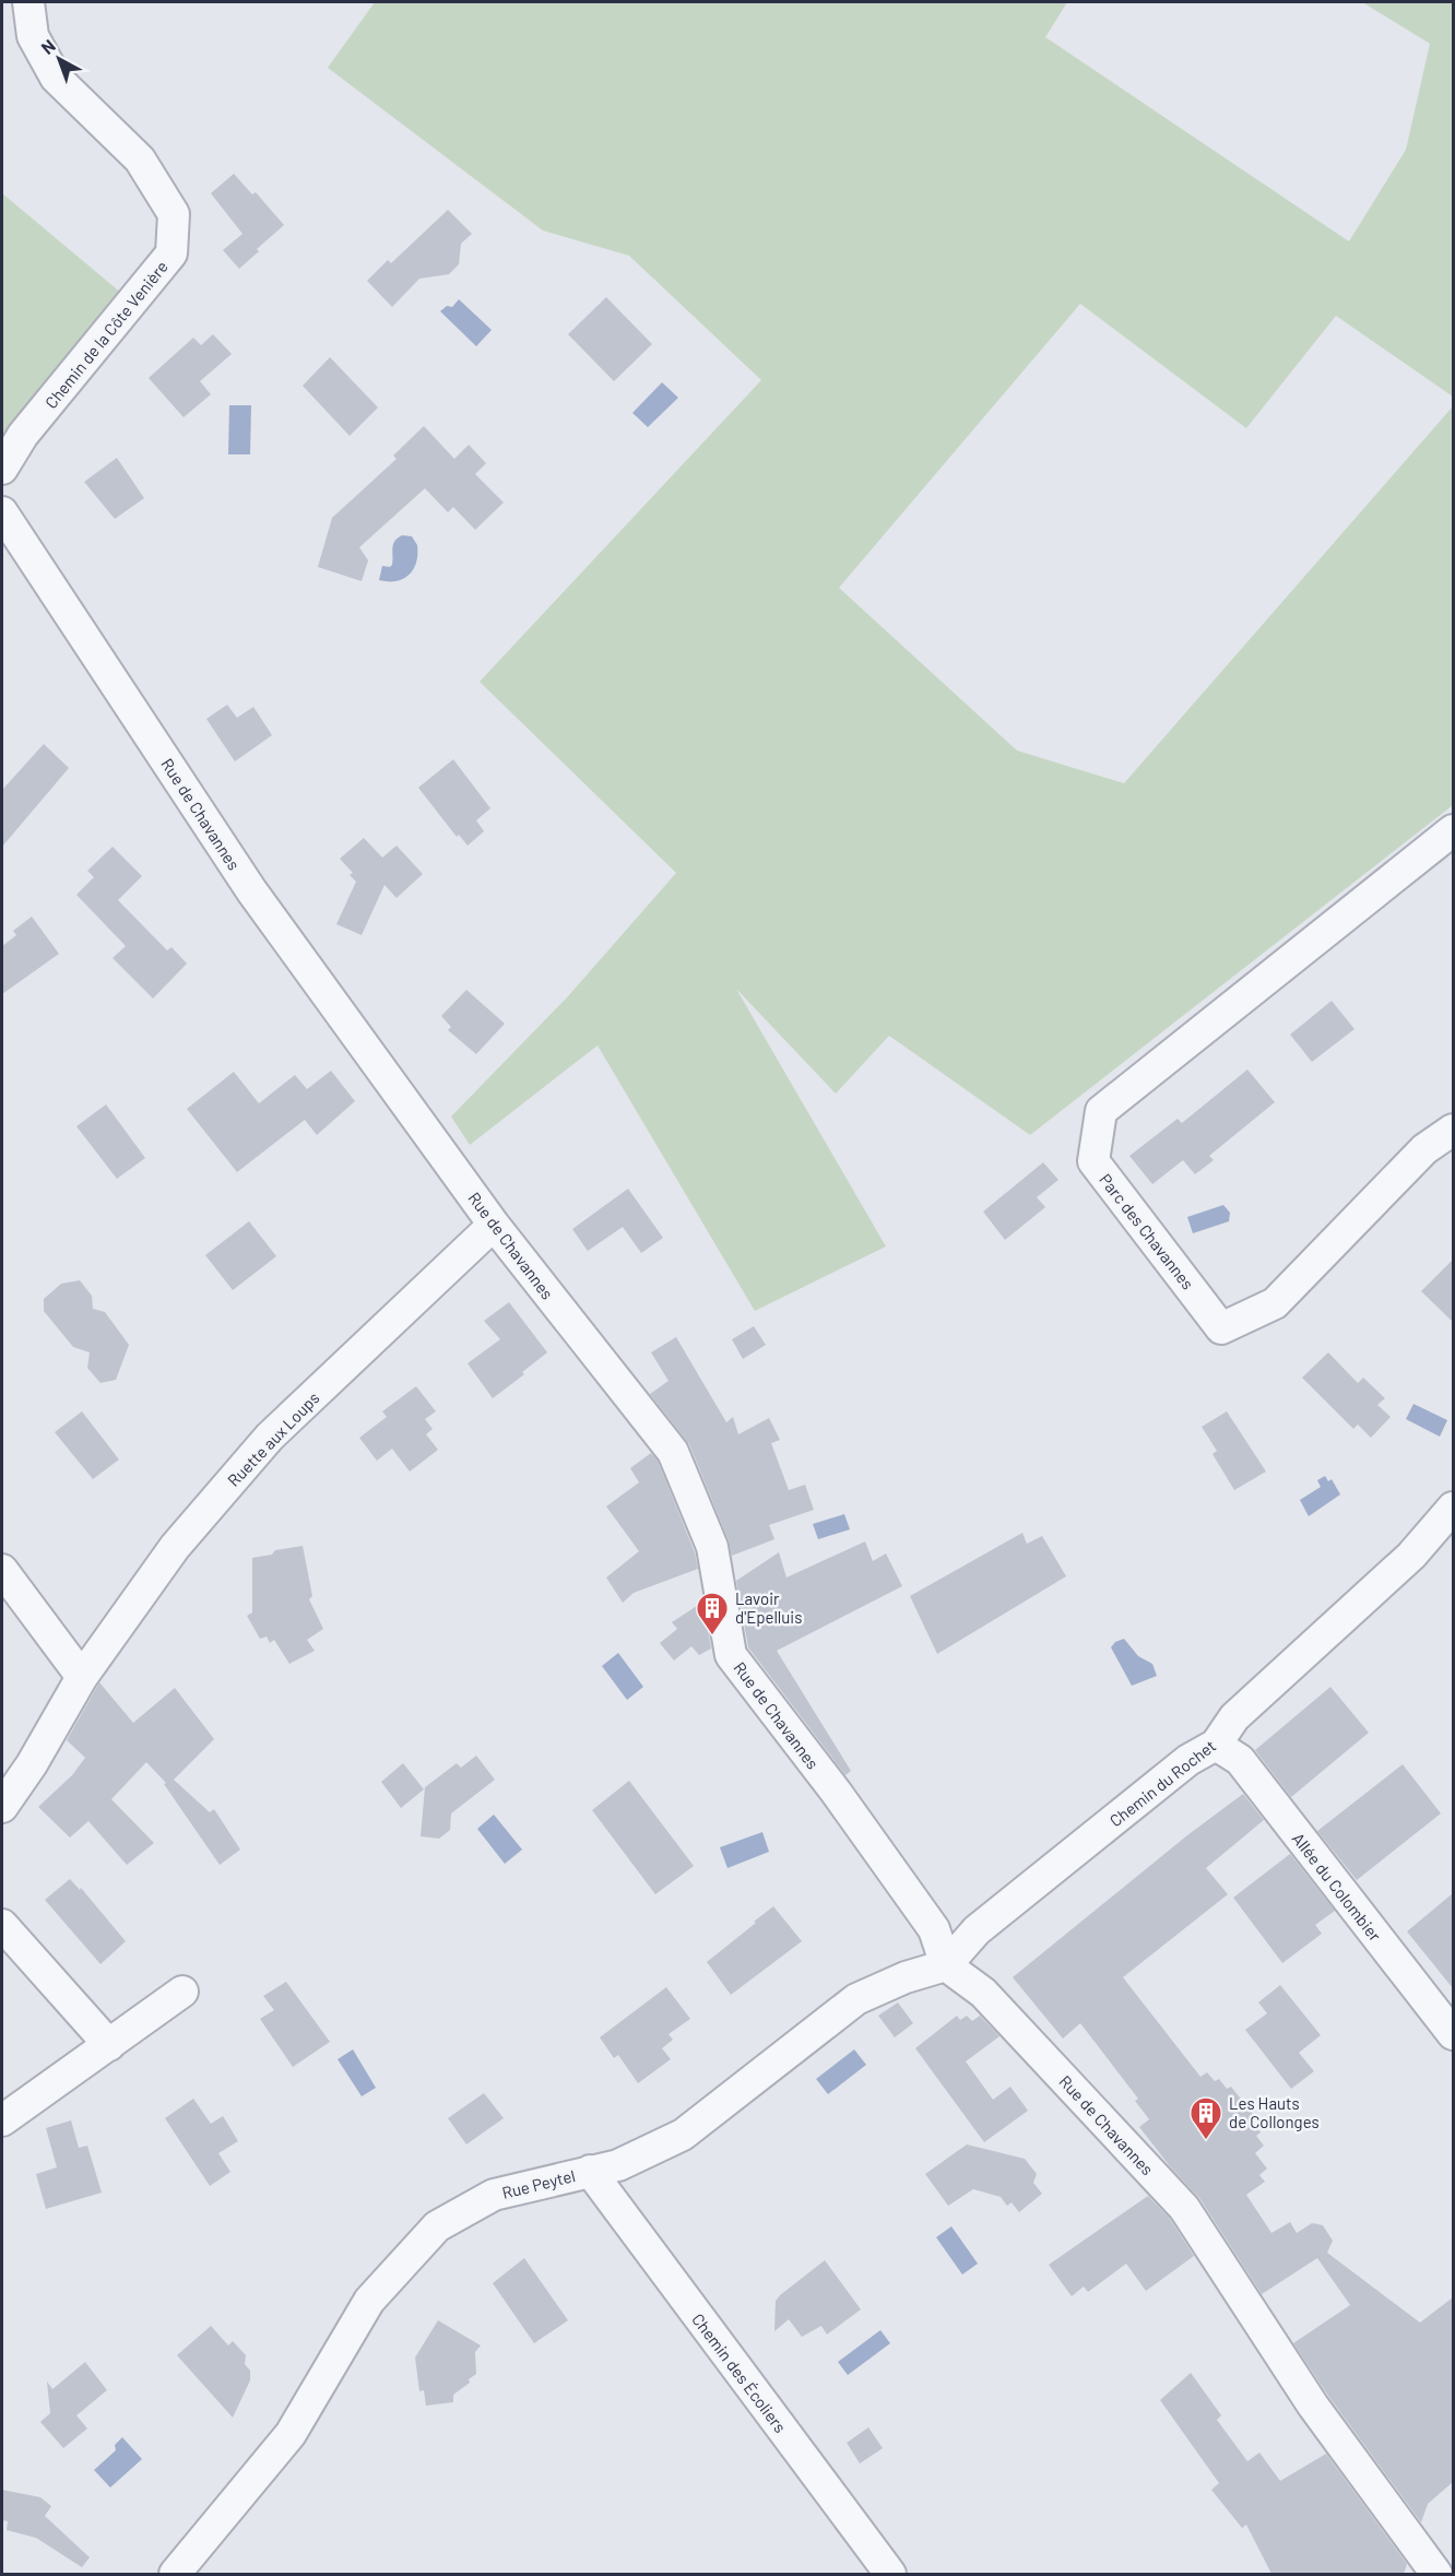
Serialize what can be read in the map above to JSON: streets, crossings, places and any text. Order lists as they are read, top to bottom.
{
  "streets": {
    "street": [
      "Chemin de la Côte Venière",
      "Rue de Chavannes",
      "Parc des Chavannes",
      "Ruette aux Loups",
      "Chemin du Rochet",
      "Allée du Colombier",
      "Rue Peytel",
      "Chemin des Écoliers"
    ]
  },
  "crossings": [
    ["Rue de Chavannes", "Ruette aux Loups"],
    ["Rue de Chavannes", "Chemin du Rochet"],
    ["Rue de Chavannes", "Rue Peytel"],
    ["Chemin du Rochet", "Allée du Colombier"],
    ["Chemin du Rochet", "Rue Peytel"],
    ["Rue Peytel", "Chemin des Écoliers"]
  ],
  "places": {
    "building": ["Lavoir d'Epelluis", "Les Hauts de Collonges"]
  },
  "north": "top left"
}
